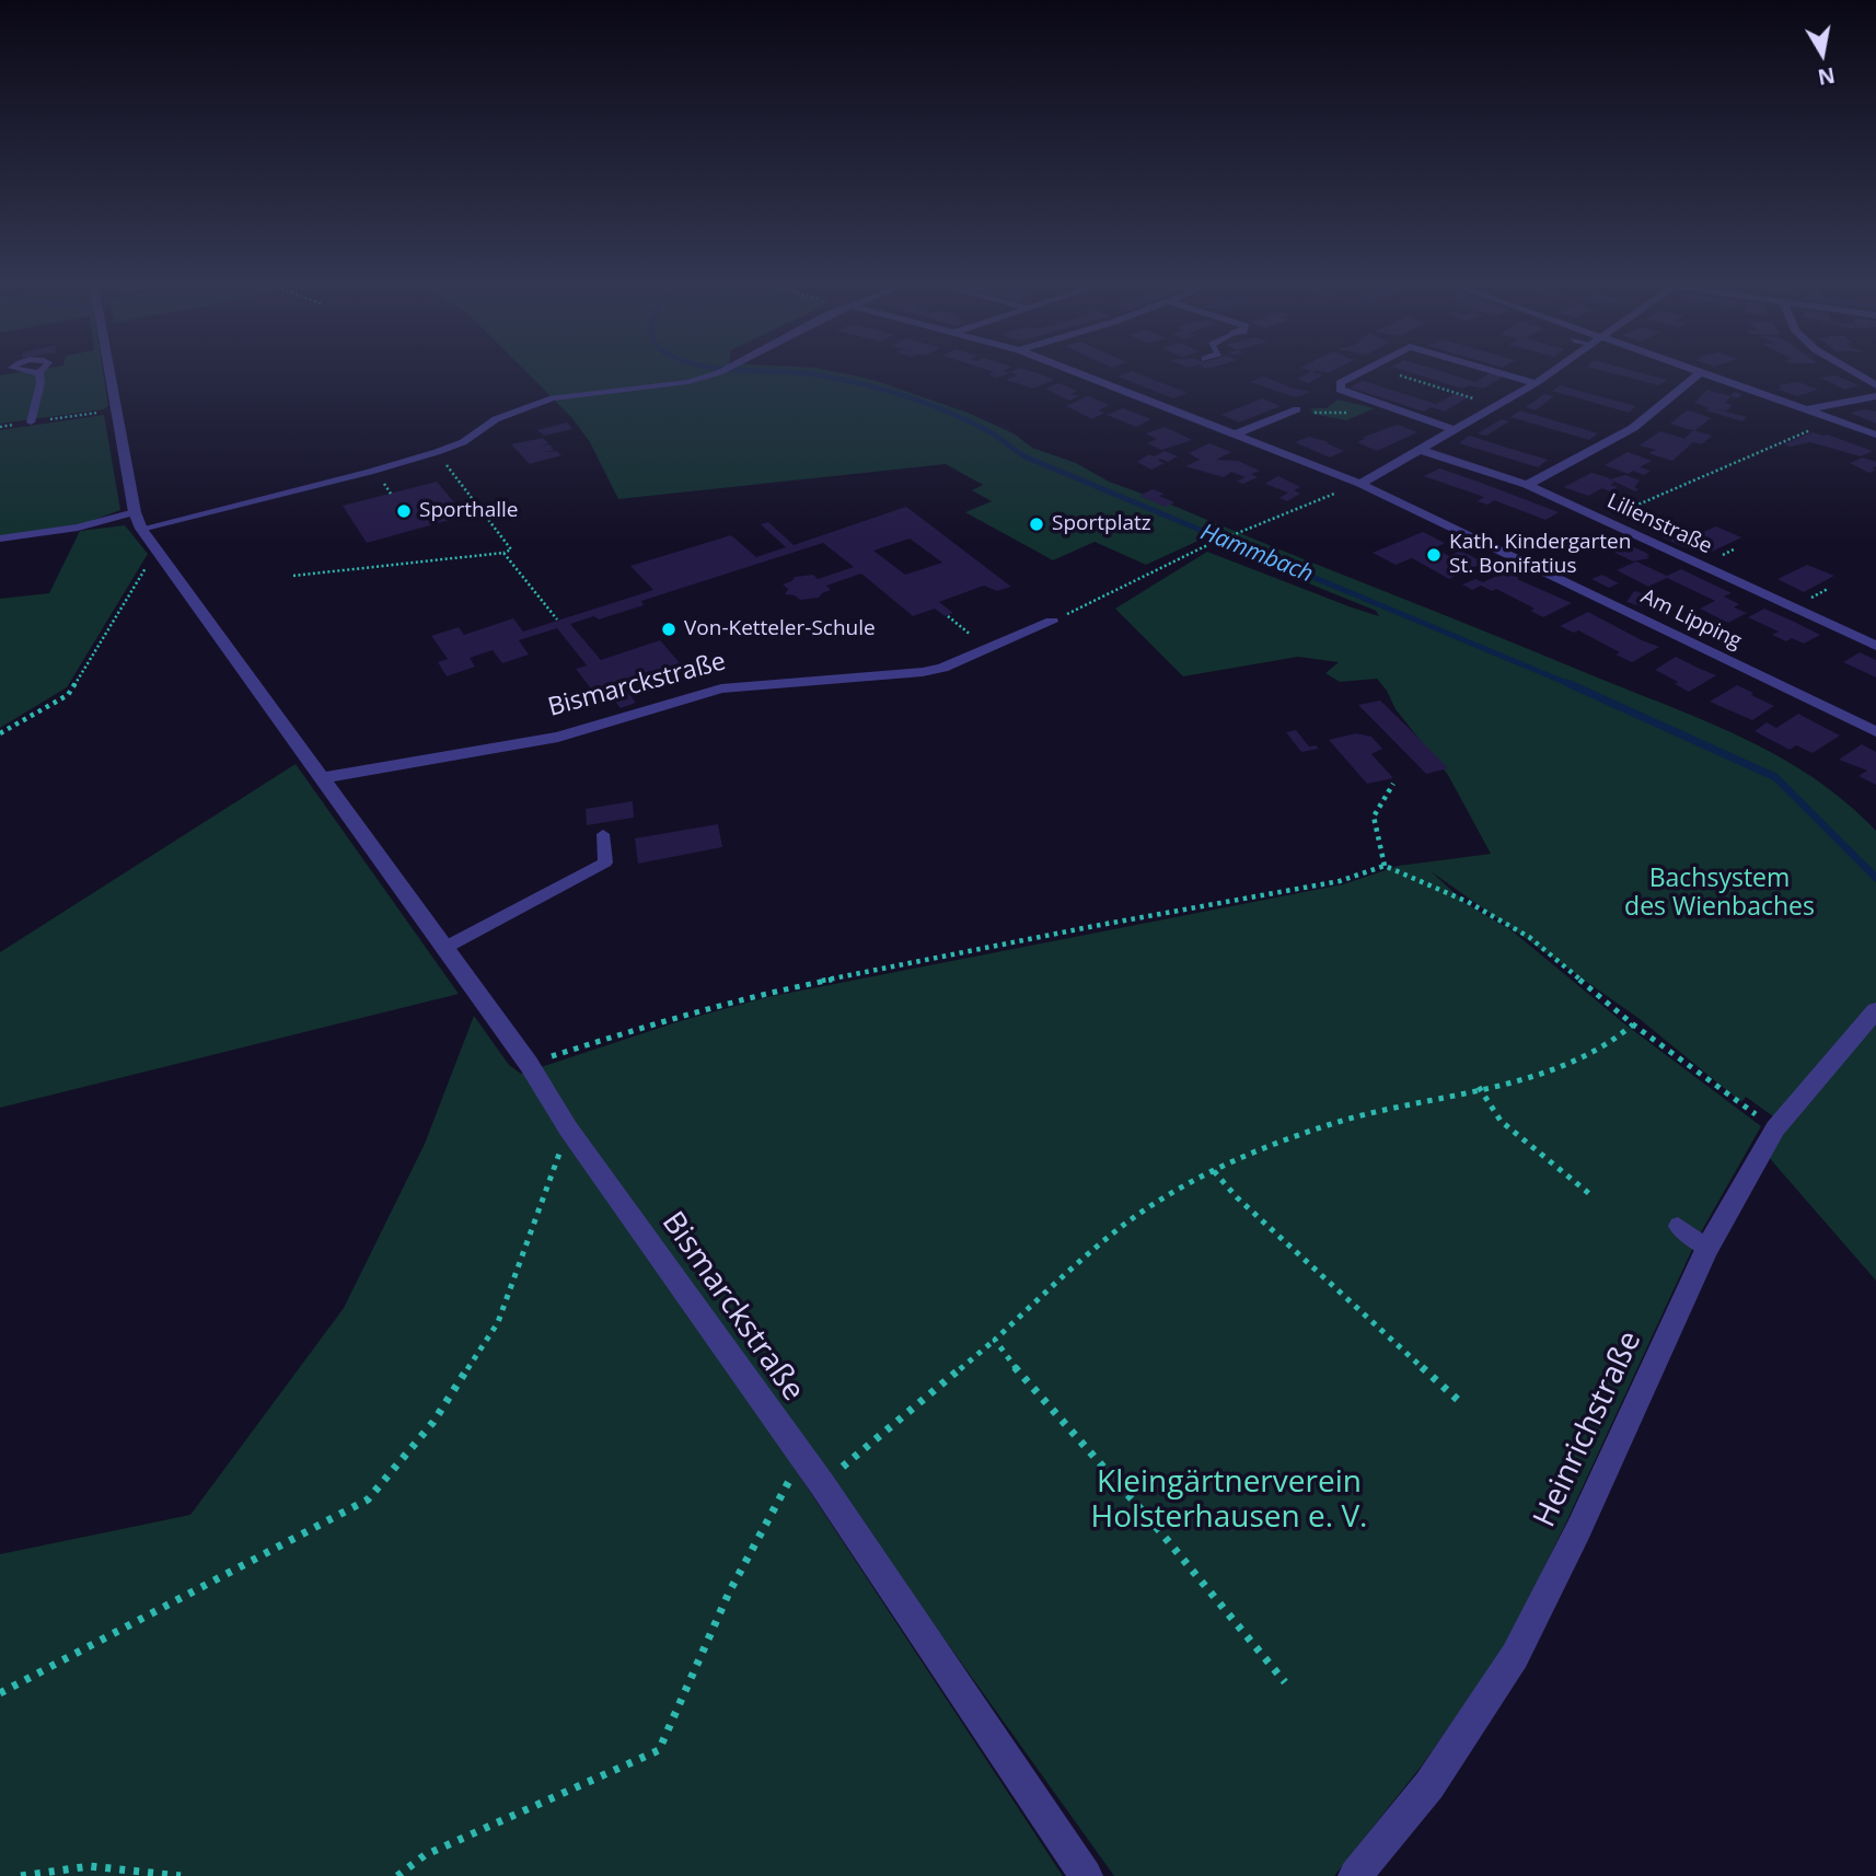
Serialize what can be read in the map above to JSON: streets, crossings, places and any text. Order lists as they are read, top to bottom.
{
  "streets": {
    "street": [
      "Lilienstraße",
      "Am Lipping",
      "Bismarckstraße",
      "Heinrichstraße"
    ]
  },
  "water": ["Hammbach"],
  "parks": ["Bachsystem des Wienbaches", "Kleingärtnerverein Holsterhausen e. V."],
  "places": [
    "Sporthalle",
    "Sportplatz",
    "Kath. Kindergarten St. Bonifatius",
    "Von-Ketteler-Schule"
  ],
  "north": "bottom"
}
